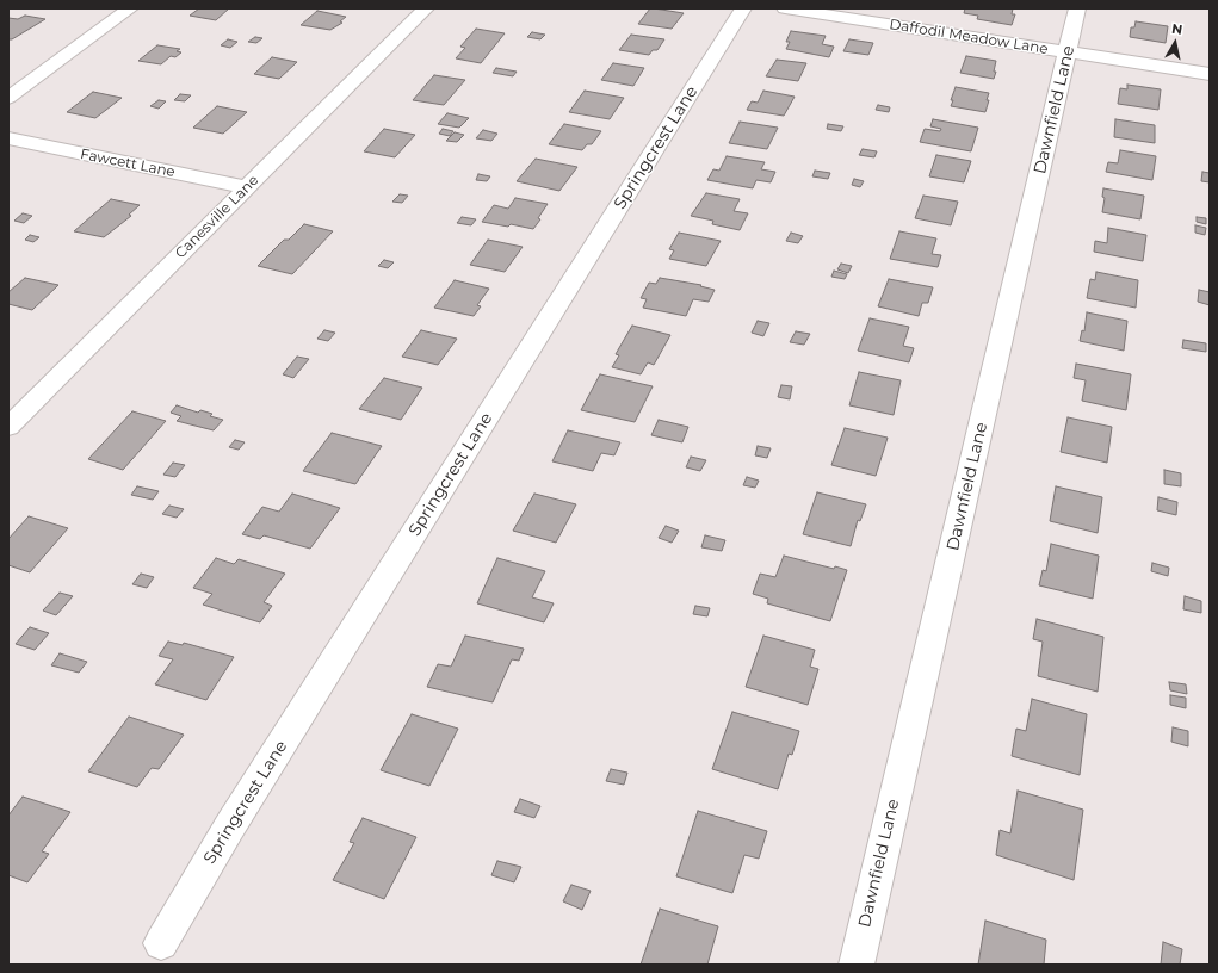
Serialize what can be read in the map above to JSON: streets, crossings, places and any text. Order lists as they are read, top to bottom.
{
  "streets": {
    "street": [
      "Daffodil Meadow Lane",
      "Dawnfield Lane",
      "Springcrest Lane",
      "Fawcett Lane",
      "Canesville Lane"
    ]
  },
  "crossings": [
    ["Daffodil Meadow Lane", "Dawnfield Lane"],
    ["Fawcett Lane", "Canesville Lane"]
  ],
  "north": "top"
}
